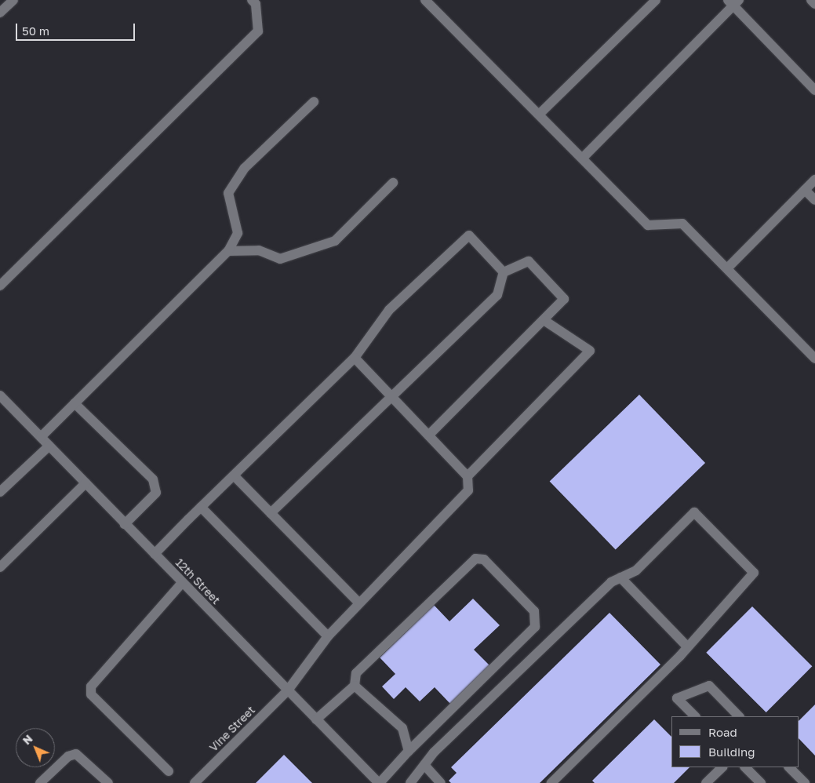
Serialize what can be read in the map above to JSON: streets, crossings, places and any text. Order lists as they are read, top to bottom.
{
  "streets": {
    "street": ["12th Street", "Vine Street"]
  },
  "crossings": [
    ["12th Street", "Vine Street"]
  ],
  "legend": ["Road", "Building"],
  "scale_bar": "50 m",
  "north": "top left"
}
